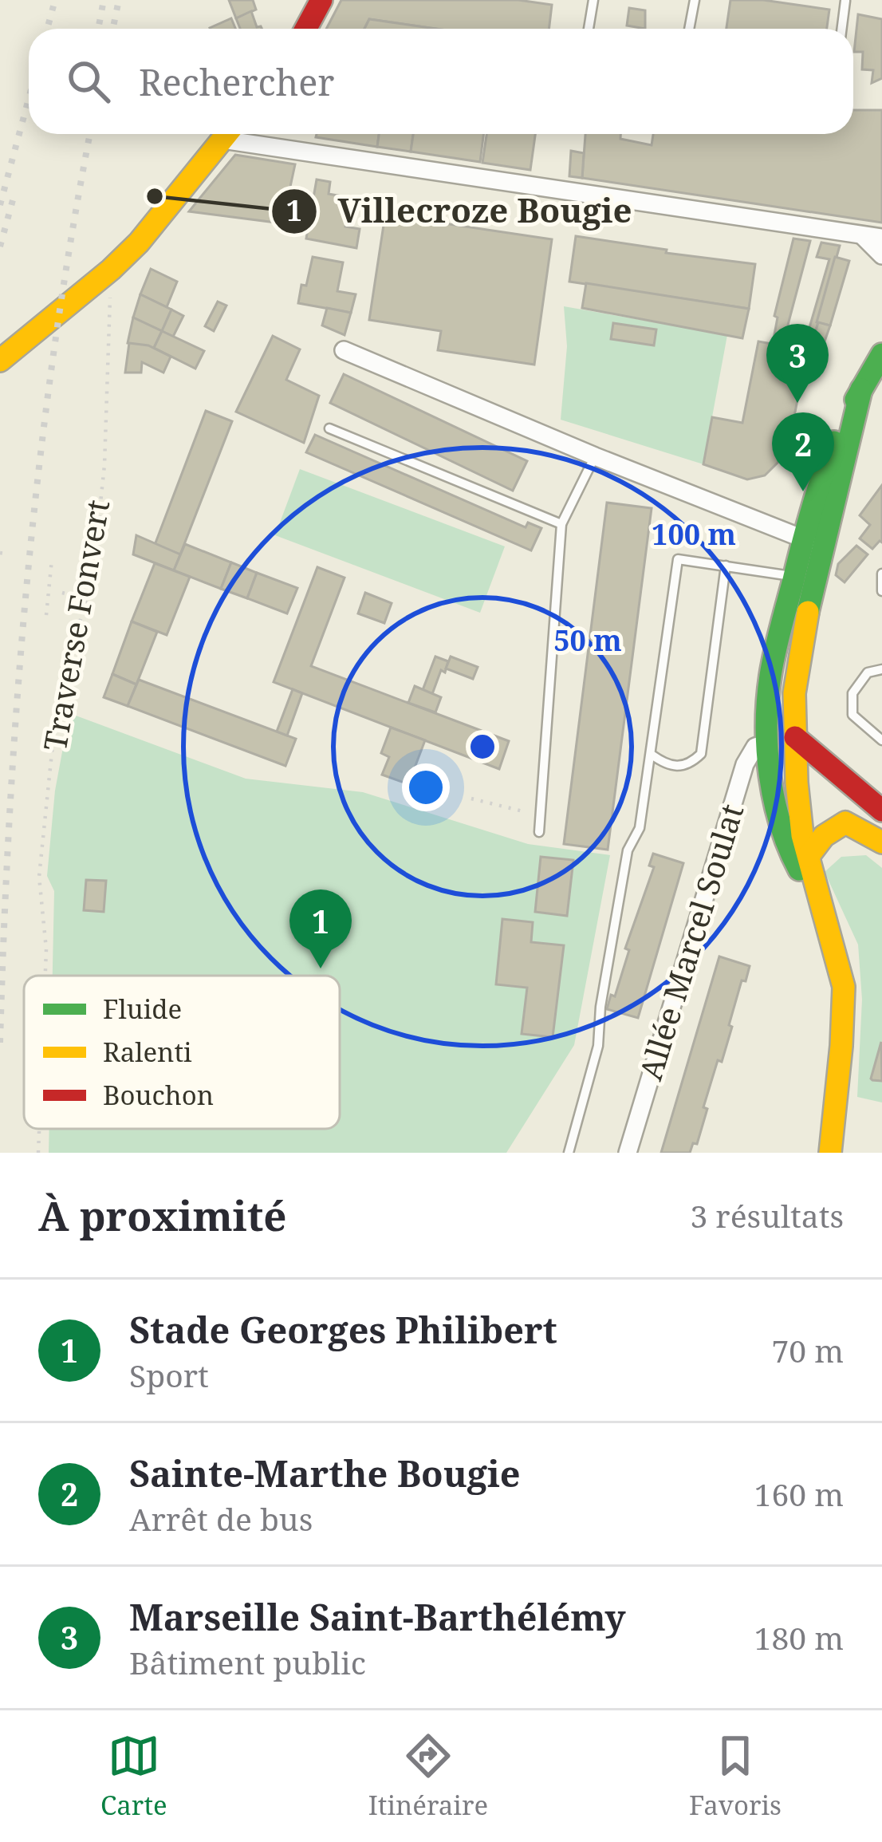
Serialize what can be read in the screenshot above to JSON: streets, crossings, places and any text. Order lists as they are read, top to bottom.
{
  "streets": {
    "street": ["Allée Marcel Soulat"],
    "path": ["Traverse Fonvert"]
  },
  "places": ["Villecroze Bougie"],
  "legend": ["Fluide", "Ralenti", "Bouchon"],
  "page": {
    "search": "Rechercher",
    "pins": ["3", "2", "1"],
    "heading": ["À proximité", "3 résultats"],
    "list": [
      {
        "mark": "1",
        "name": "Stade Georges Philibert",
        "note": "Sport",
        "value": "70 m"
      },
      {
        "mark": "2",
        "name": "Sainte-Marthe Bougie",
        "note": "Arrêt de bus",
        "value": "160 m"
      },
      {
        "mark": "3",
        "name": "Marseille Saint-Barthélémy",
        "note": "Bâtiment public",
        "value": "180 m"
      }
    ],
    "nav": ["Carte", "Itinéraire", "Favoris"]
  },
  "rings": ["100 m", "50 m"]
}
